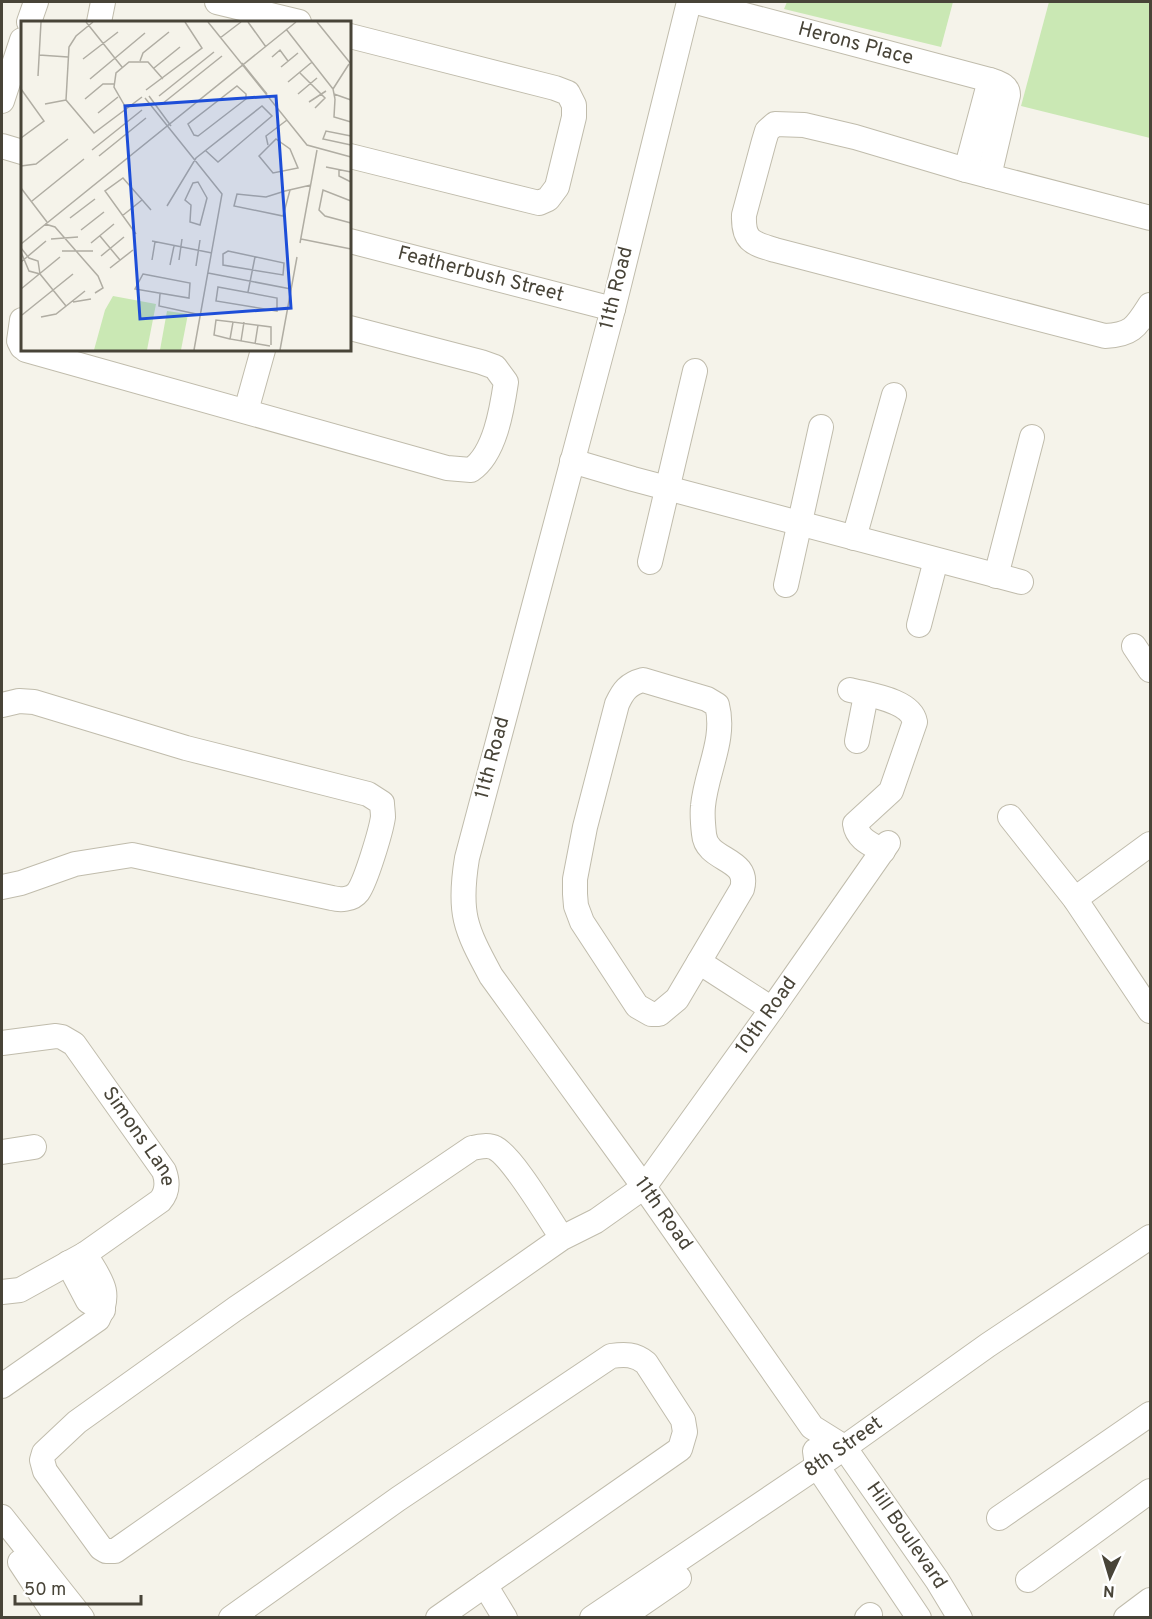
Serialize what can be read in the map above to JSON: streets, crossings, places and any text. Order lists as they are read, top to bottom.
{
  "streets": {
    "street": [
      "Herons Place",
      "Featherbush Street",
      "11th Road",
      "10th Road",
      "Simons Lane",
      "8th Street",
      "Hill Boulevard"
    ]
  },
  "crossings": [
    ["Featherbush Street", "11th Road"],
    ["11th Road", "10th Road"],
    ["11th Road", "8th Street"],
    ["11th Road", "Hill Boulevard"],
    ["8th Street", "Hill Boulevard"]
  ],
  "scale_bar": "50 m",
  "north": "bottom"
}
